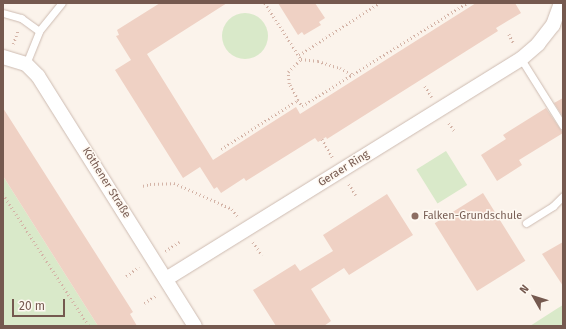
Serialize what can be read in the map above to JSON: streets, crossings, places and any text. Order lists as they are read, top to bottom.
{
  "streets": {
    "street": ["Geraer Ring", "Köthener Straße"]
  },
  "crossings": [
    ["Geraer Ring", "Köthener Straße"]
  ],
  "places": ["Falken-Grundschule"],
  "scale_bar": "20 m",
  "north": "top left"
}
